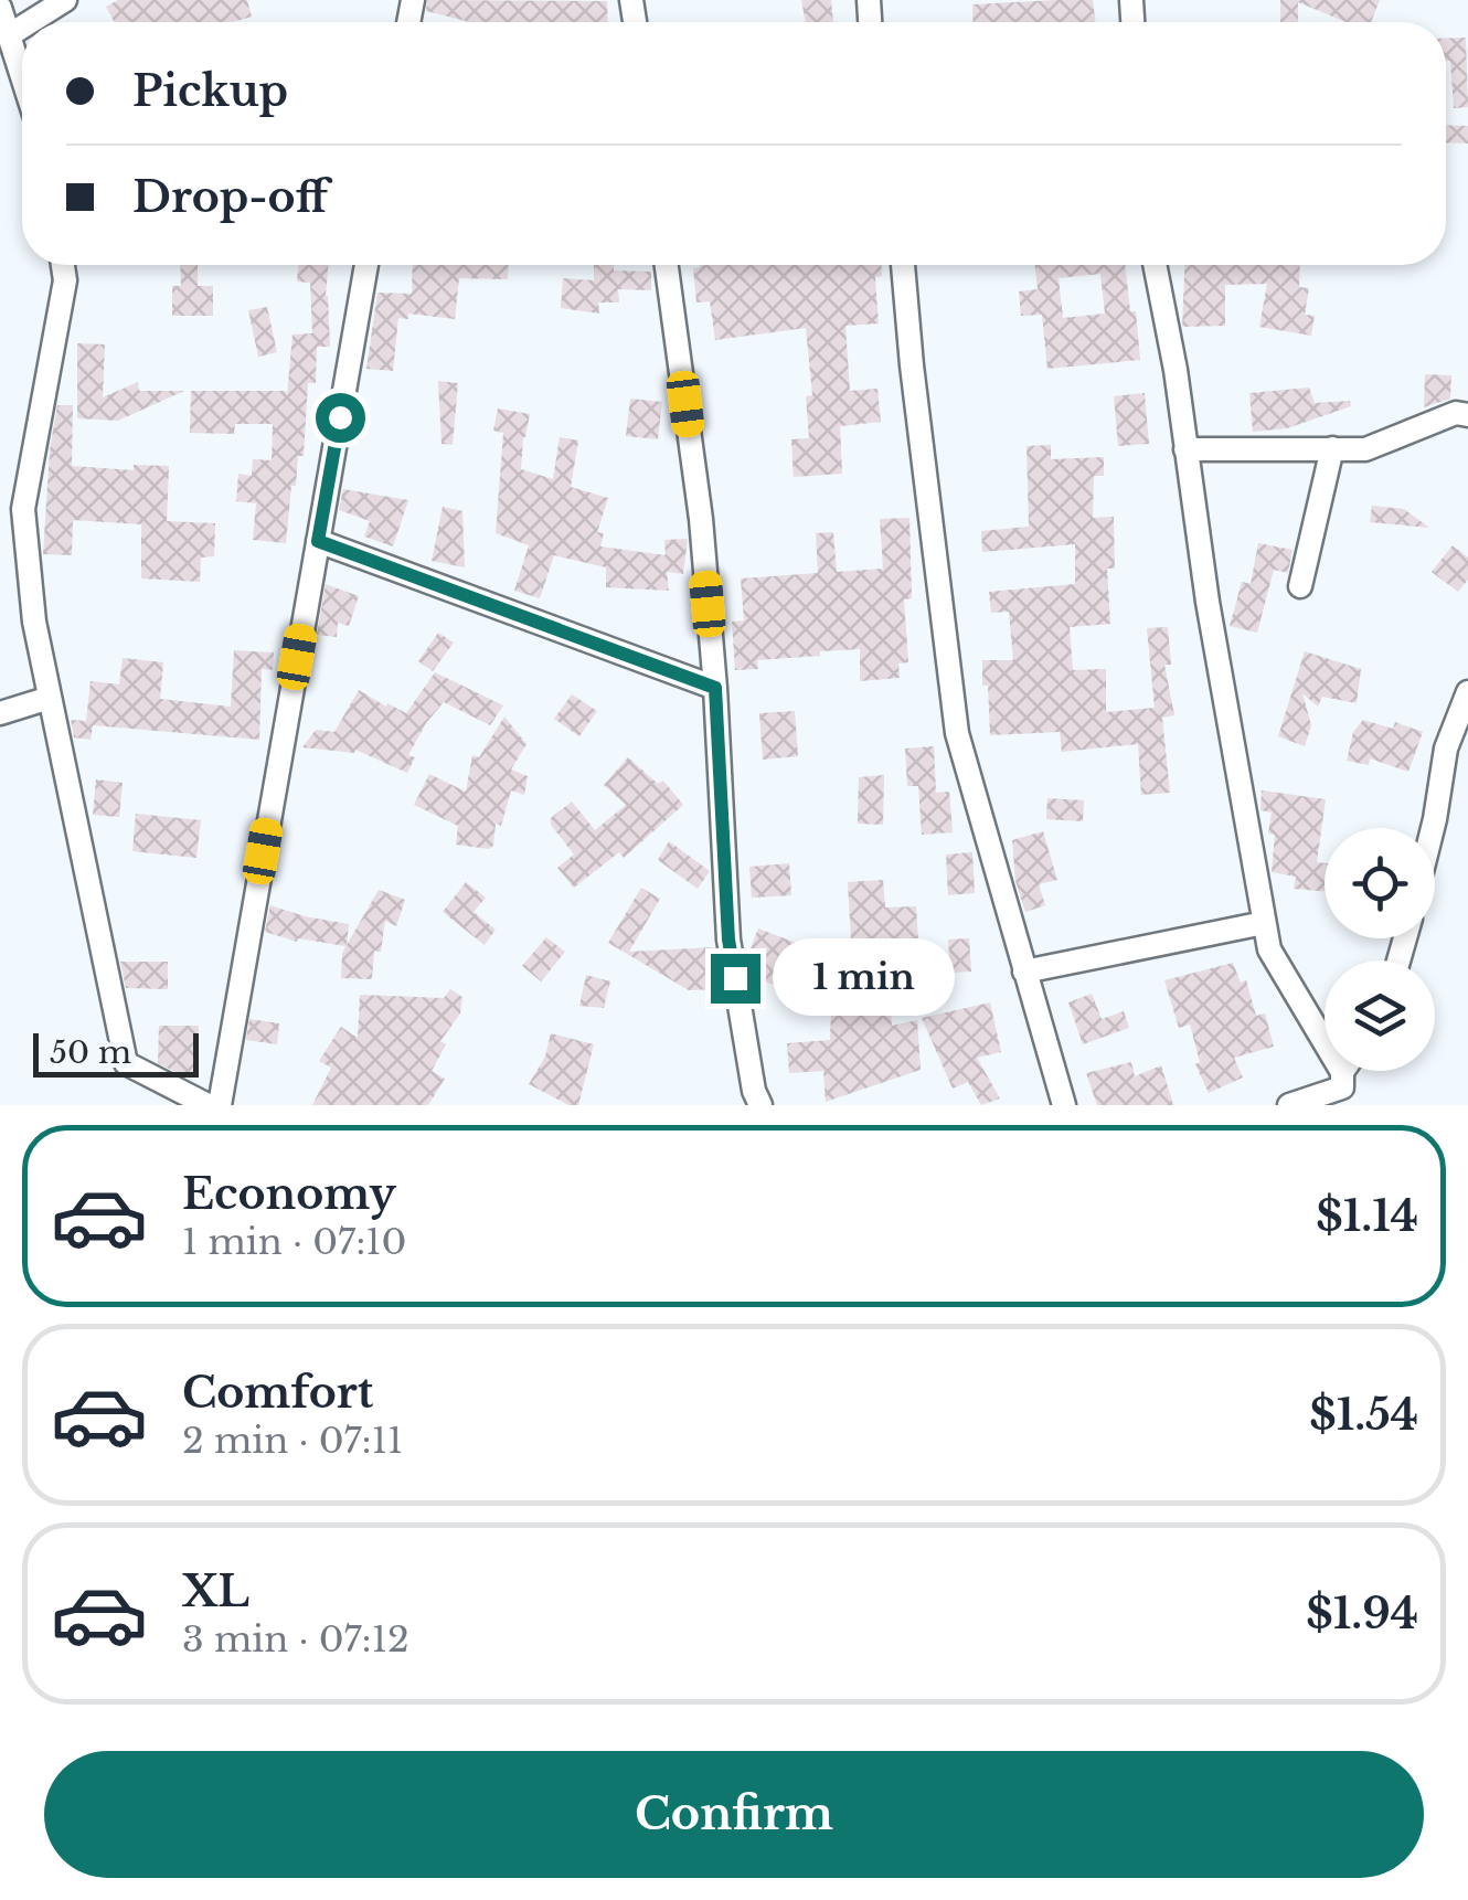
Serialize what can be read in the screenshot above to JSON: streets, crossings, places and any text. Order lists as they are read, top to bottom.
{
  "scale_bar": "50 m",
  "page": {
    "banner": ["Pickup", "Drop-off"],
    "bubble": "1 min",
    "scale": "50 m",
    "list": [
      {
        "name": "Economy",
        "note": "1 min · 07:10",
        "value": "$1.14"
      },
      {
        "name": "Comfort",
        "note": "2 min · 07:11",
        "value": "$1.54"
      },
      {
        "name": "XL",
        "note": "3 min · 07:12",
        "value": "$1.94"
      }
    ],
    "buttons": "Confirm"
  }
}
